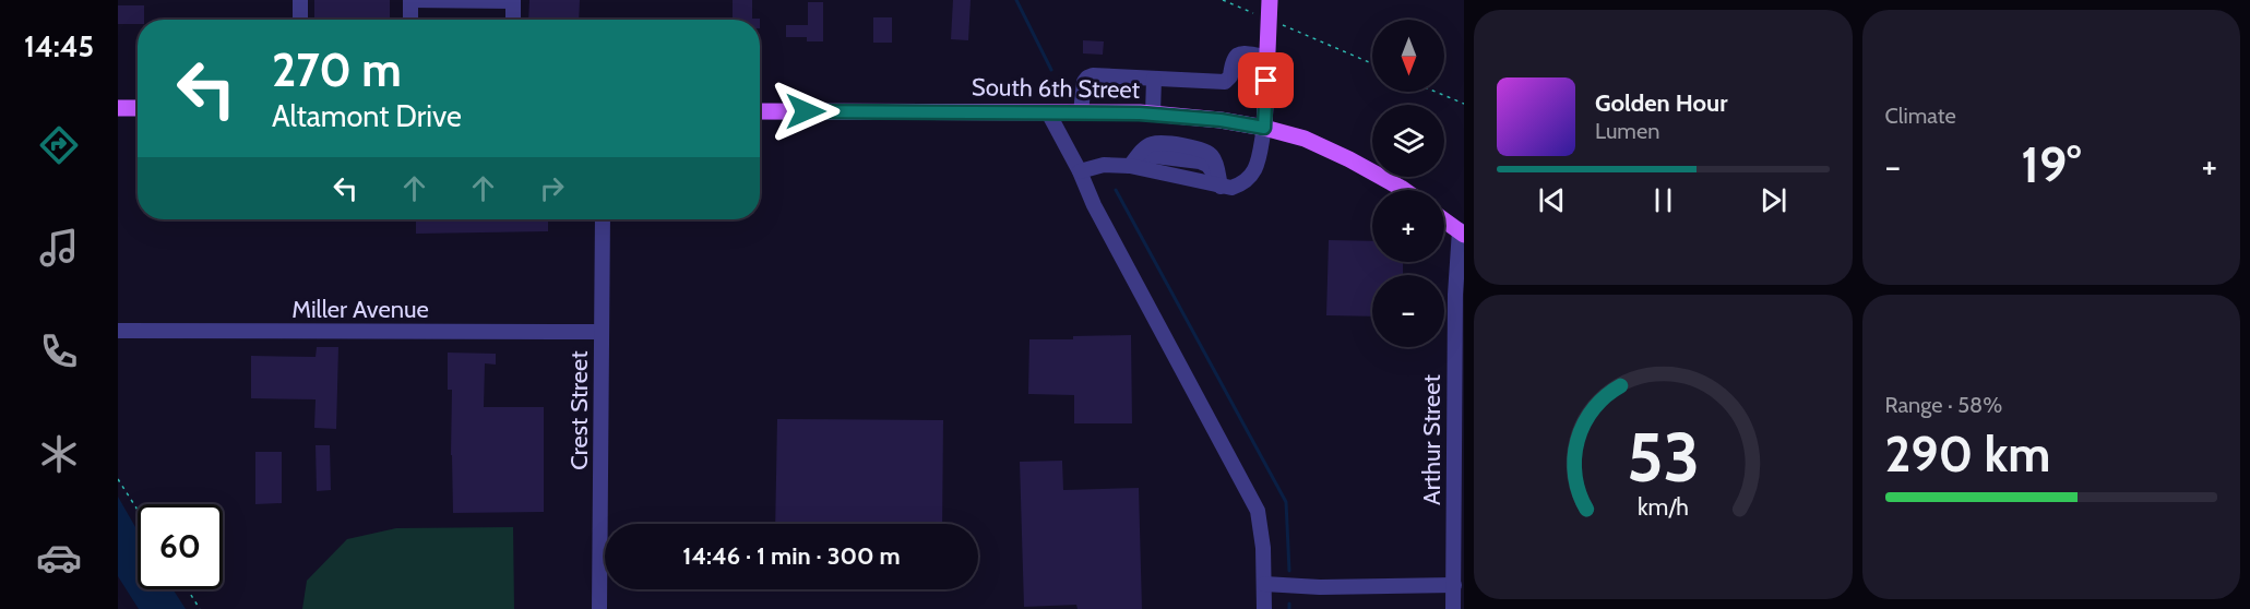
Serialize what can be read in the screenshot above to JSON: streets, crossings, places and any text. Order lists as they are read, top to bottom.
{
  "streets": {
    "main road": ["South 6th Street"],
    "street": ["Miller Avenue", "Crest Street", "Arthur Street"]
  },
  "crossings": [
    ["Miller Avenue", "Crest Street"]
  ],
  "north": "bottom",
  "page": {
    "tabs": "14:45",
    "tile": [
      "Climate",
      ["Range · 58%", "290 km"]
    ],
    "map_buttons": ["+", "−"],
    "turn": ["270 m", "Altamont Drive"],
    "song": ["Golden Hour", "Lumen"],
    "heat": ["−", "19°", "+"],
    "limit": "60",
    "trip": "14:46 · 1 min · 300 m",
    "gauge": ["53", "km/h"]
  }
}
